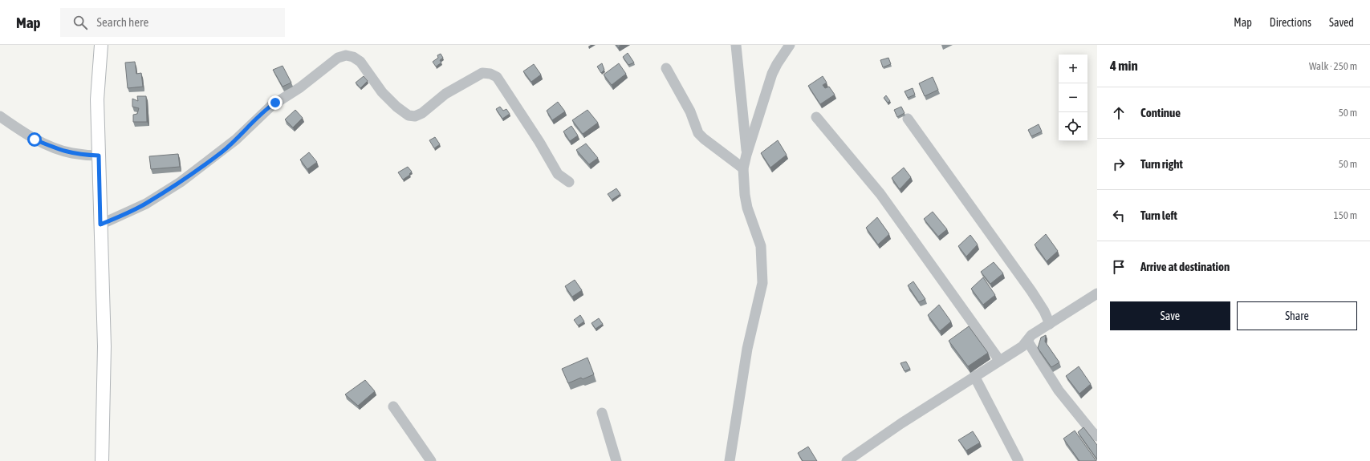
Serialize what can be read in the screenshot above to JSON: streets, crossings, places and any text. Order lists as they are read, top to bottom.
{
  "page": {
    "header": "Map",
    "search": "Search here",
    "nav": ["Map", "Directions", "Saved"],
    "heading": ["4 min", "Walk · 250 m"],
    "map_buttons": ["+", "−"],
    "list": [
      ["Continue", "50 m"],
      ["Turn right", "50 m"],
      ["Turn left", "150 m"],
      "Arrive at destination"
    ],
    "buttons": ["Save", "Share"]
  }
}
